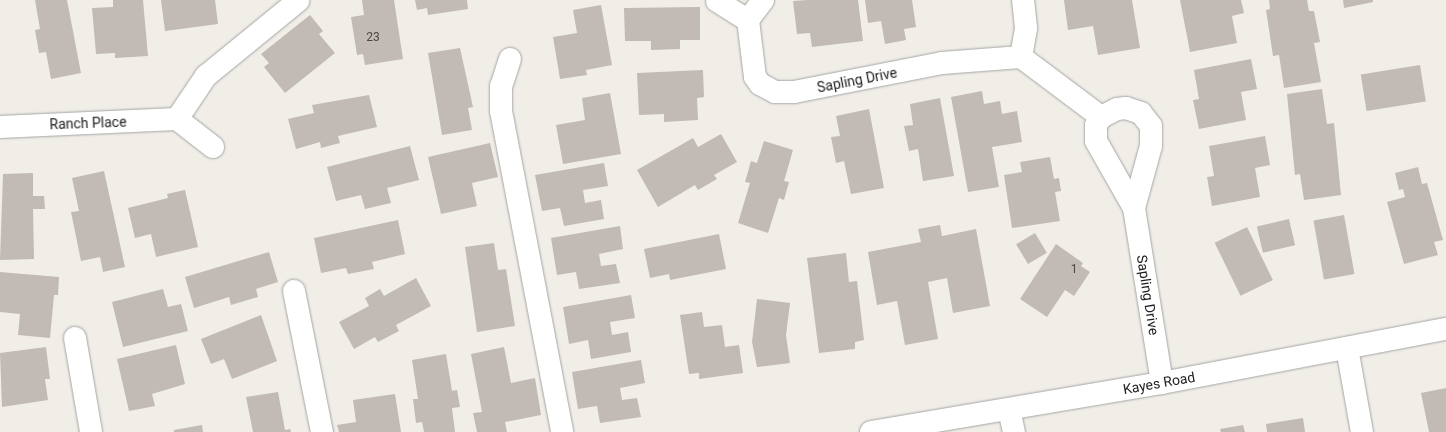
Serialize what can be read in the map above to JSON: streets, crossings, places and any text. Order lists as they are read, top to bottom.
{
  "streets": {
    "street": ["Sapling Drive", "Ranch Place", "Kayes Road"]
  },
  "crossings": [
    ["Sapling Drive", "Kayes Road"]
  ],
  "house_numbers": ["23", "1"]
}
